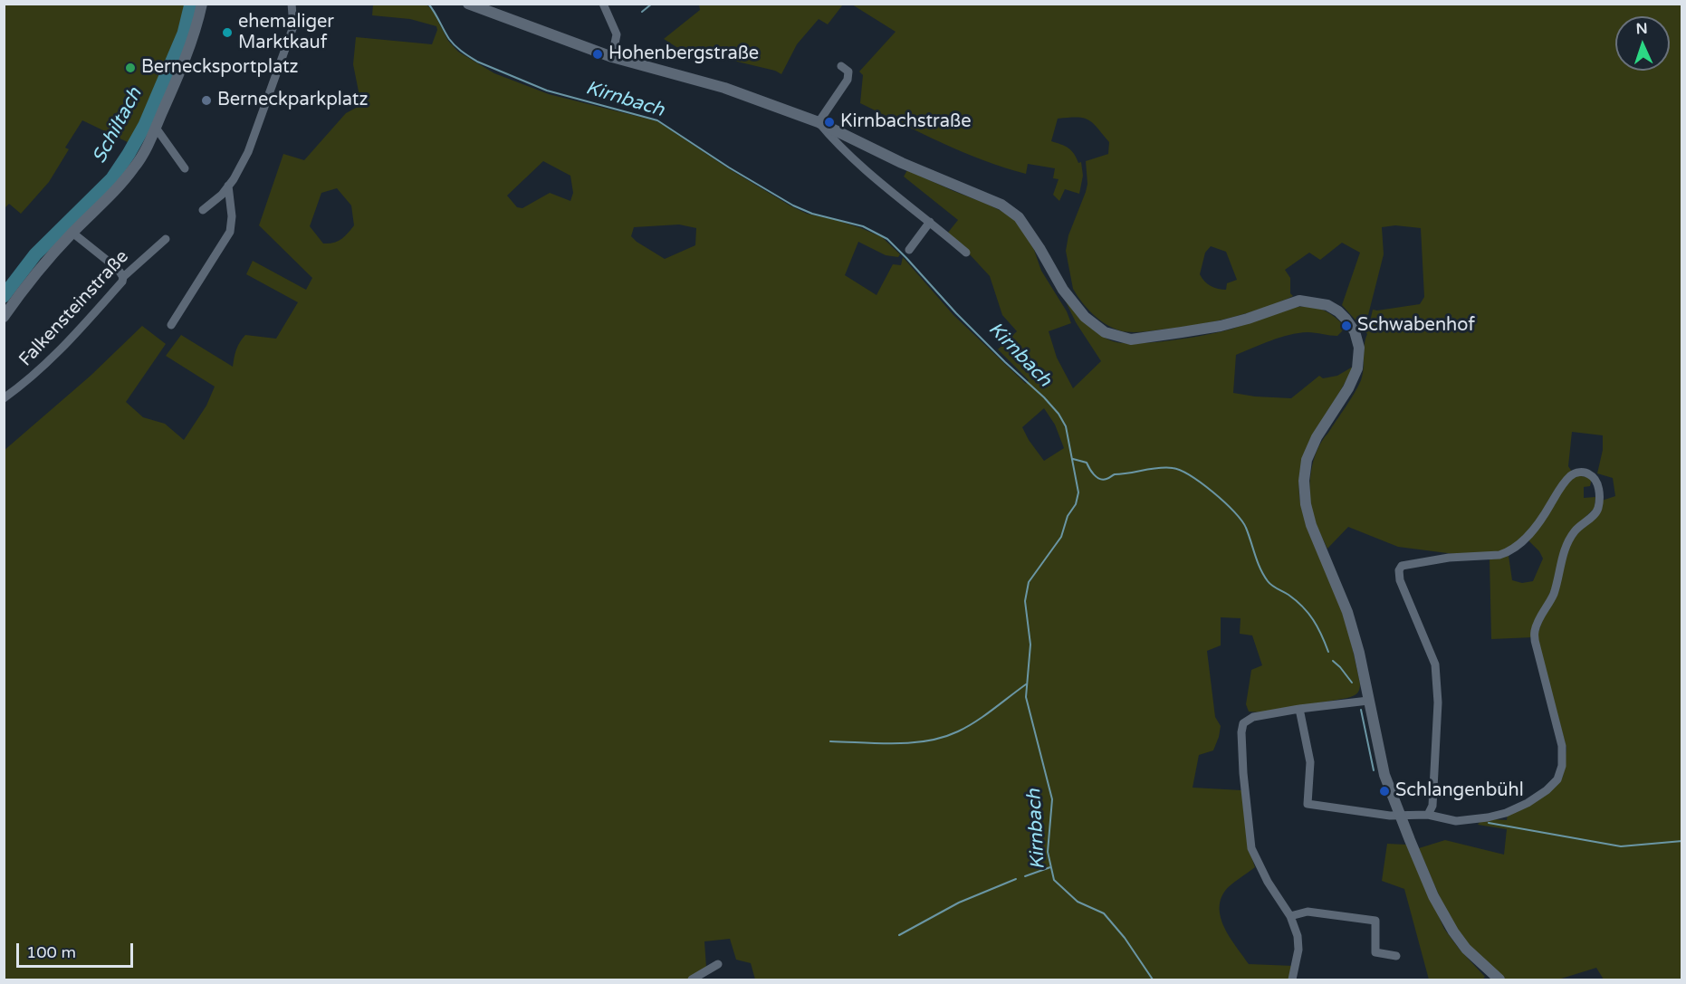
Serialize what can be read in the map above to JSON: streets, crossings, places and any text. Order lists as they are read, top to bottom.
{
  "streets": {
    "street": ["Falkensteinstraße"]
  },
  "water": ["Kirnbach", "Schiltach"],
  "places": [
    "ehemaliger Marktkauf",
    "Hohenbergstraße",
    "Bernecksportplatz",
    "Berneckparkplatz",
    "Kirnbachstraße",
    "Schwabenhof",
    "Schlangenbühl"
  ],
  "scale_bar": "100 m",
  "north": "top"
}
